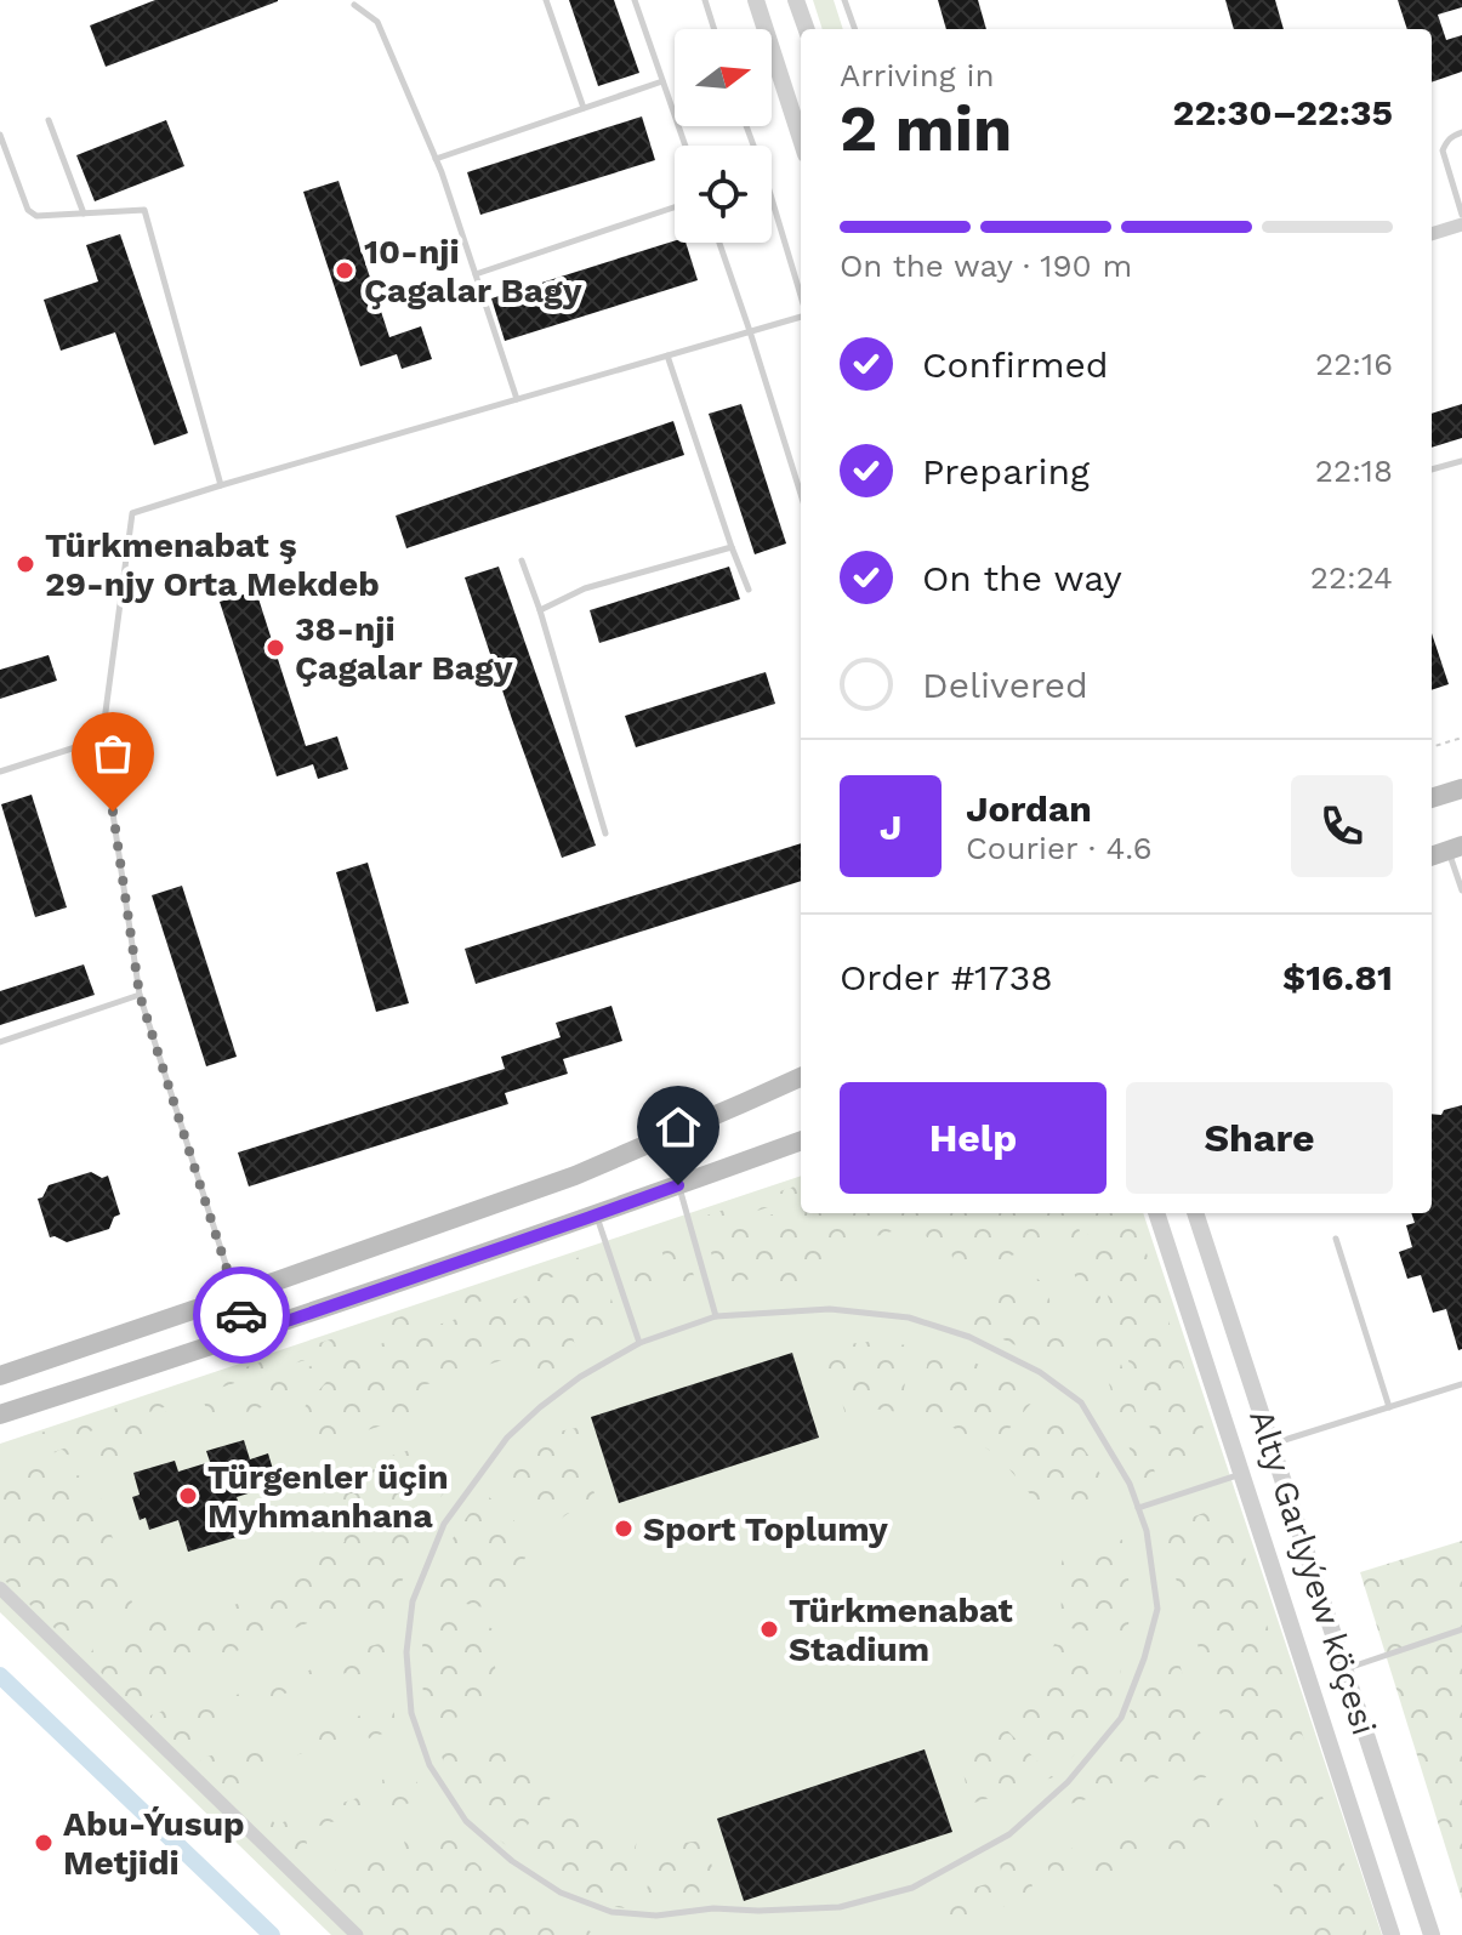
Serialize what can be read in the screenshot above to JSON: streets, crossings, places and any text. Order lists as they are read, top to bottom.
{
  "streets": {
    "street": ["Alty Garlyýew köçesi"]
  },
  "places": [
    "10-nji Çagalar Bagy",
    "Türkmenabat ş 29-njy Orta Mekdeb",
    "38-nji Çagalar Bagy",
    "Türgenler üçin Myhmanhana",
    "Sport Toplumy",
    "Türkmenabat Stadium",
    "Abu-Ýusup Metjidi"
  ],
  "north": "right",
  "page": {
    "heading": ["2 min", "Arriving in", "22:30–22:35"],
    "panel": [
      "Jordan",
      "Courier · 4.6",
      "Order #1738",
      "$16.81"
    ],
    "bar": "On the way · 190 m",
    "list": [
      ["Confirmed", "22:16"],
      ["Preparing", "22:18"],
      ["On the way", "22:24"],
      "Delivered"
    ],
    "round": "J",
    "buttons": ["Help", "Share"]
  }
}
